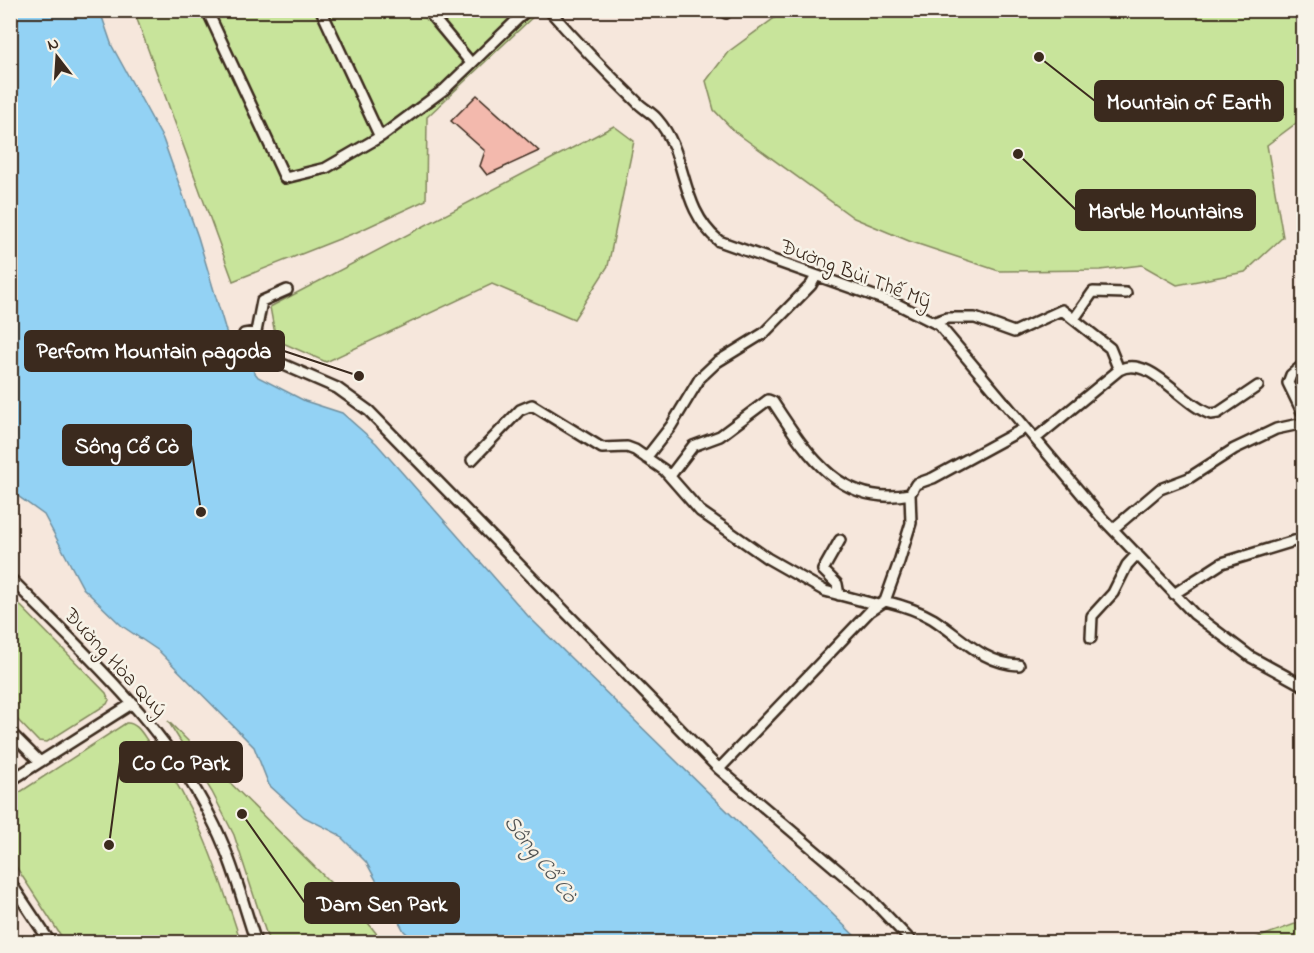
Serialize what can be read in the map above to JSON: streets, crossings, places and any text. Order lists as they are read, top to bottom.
{
  "streets": {
    "street": ["Đường Bùi Thế Mỹ", "Đường Hòa Quý"]
  },
  "water": ["Sông Cổ Cò"],
  "places": [
    "Mountain of Earth",
    "Marble Mountains",
    "Perform Mountain pagoda",
    "Sông Cổ Cò",
    "Dam Sen Park",
    "Co Co Park"
  ],
  "north": "top"
}
